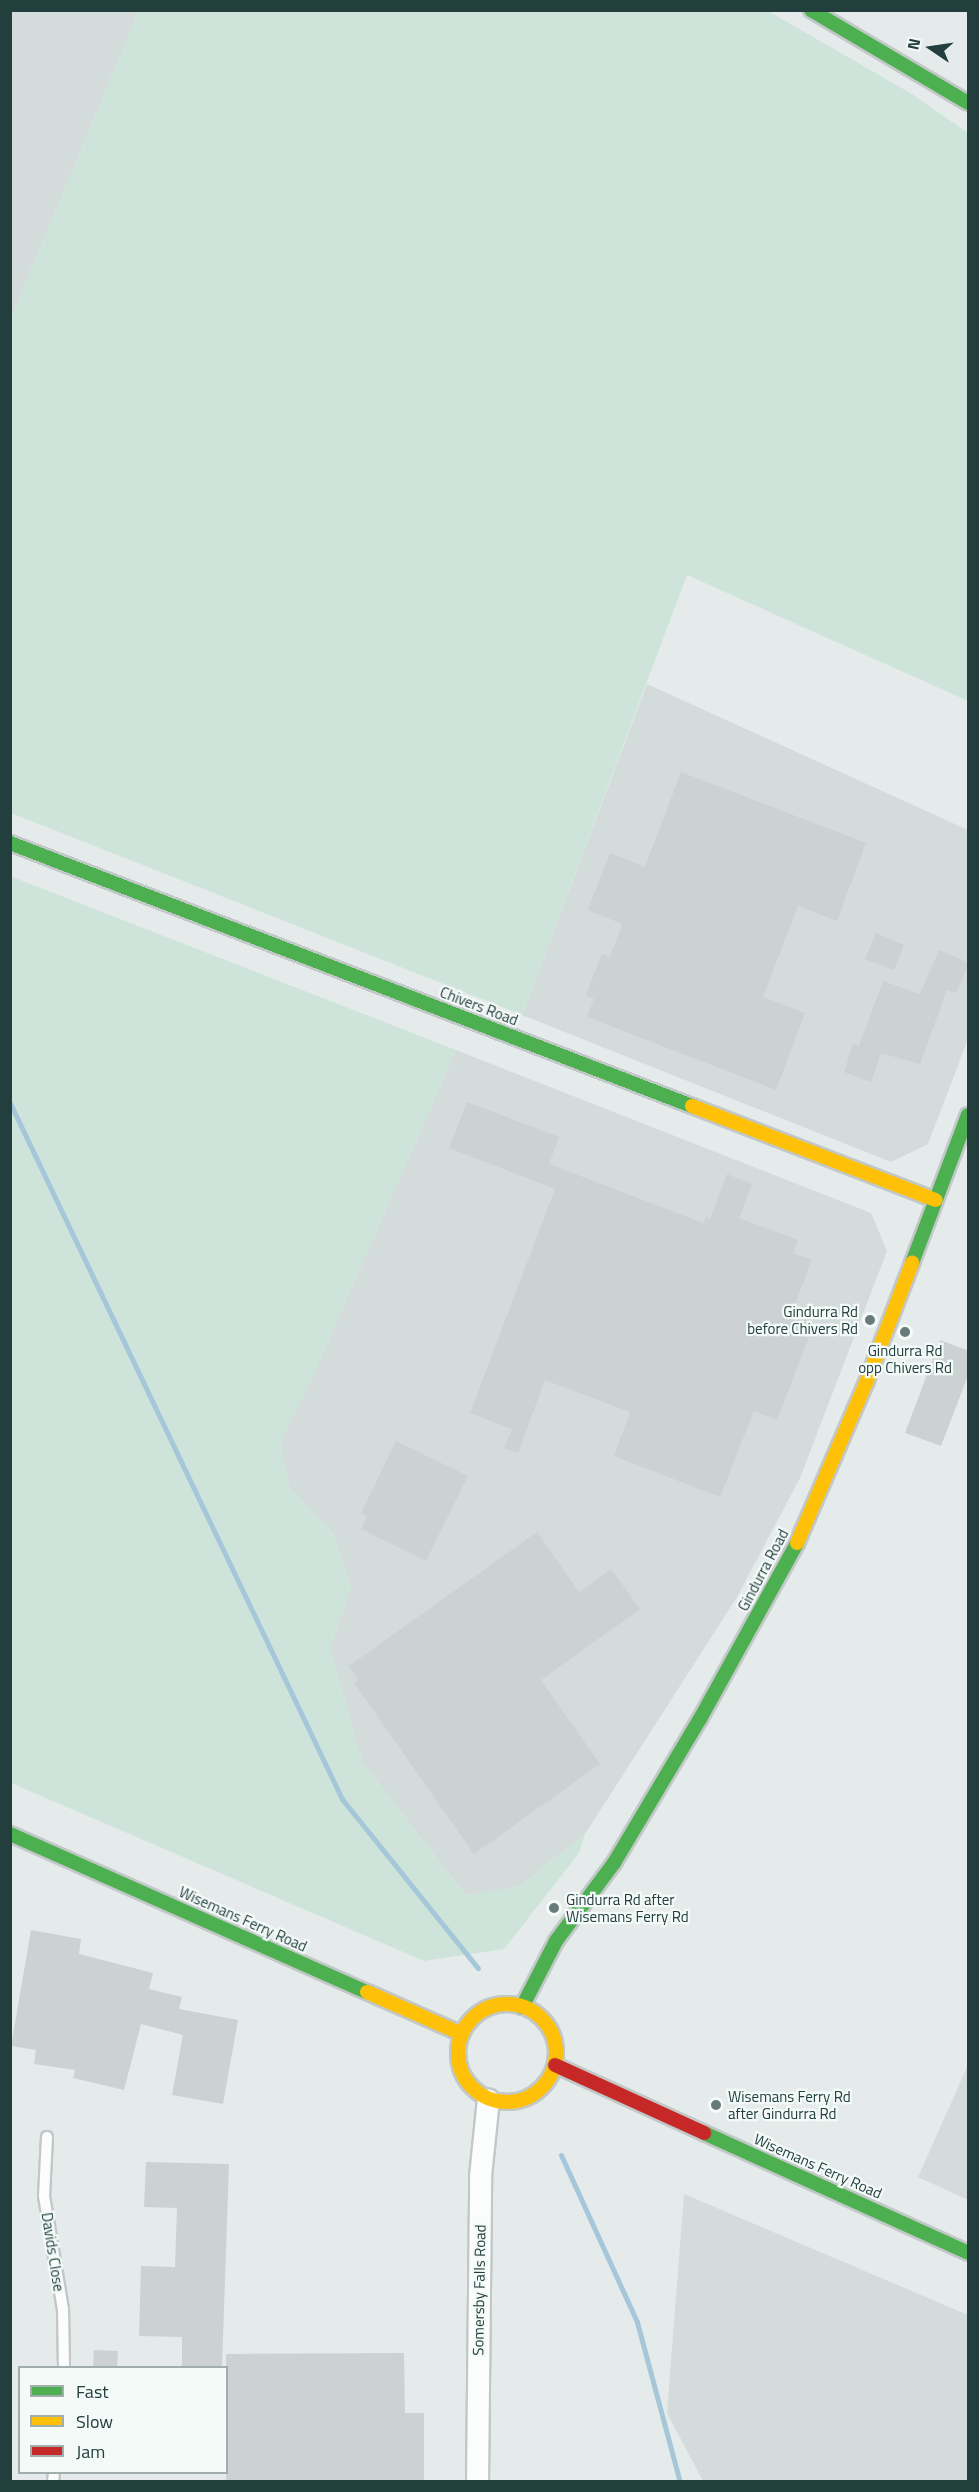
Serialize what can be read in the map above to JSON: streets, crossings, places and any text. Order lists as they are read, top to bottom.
{
  "streets": {
    "main road": ["Chivers Road", "Gindurra Road", "Wisemans Ferry Road"],
    "street": ["Somersby Falls Road"],
    "lane": ["Davids Close"]
  },
  "crossings": [
    ["Chivers Road", "Gindurra Road"],
    ["Gindurra Road", "Wisemans Ferry Road"],
    ["Gindurra Road", "Somersby Falls Road"],
    ["Wisemans Ferry Road", "Somersby Falls Road"]
  ],
  "places": [
    "Gindurra Rd before Chivers Rd",
    "Gindurra Rd opp Chivers Rd",
    "Gindurra Rd after Wisemans Ferry Rd",
    "Wisemans Ferry Rd after Gindurra Rd"
  ],
  "legend": ["Fast", "Slow", "Jam"],
  "north": "left"
}
